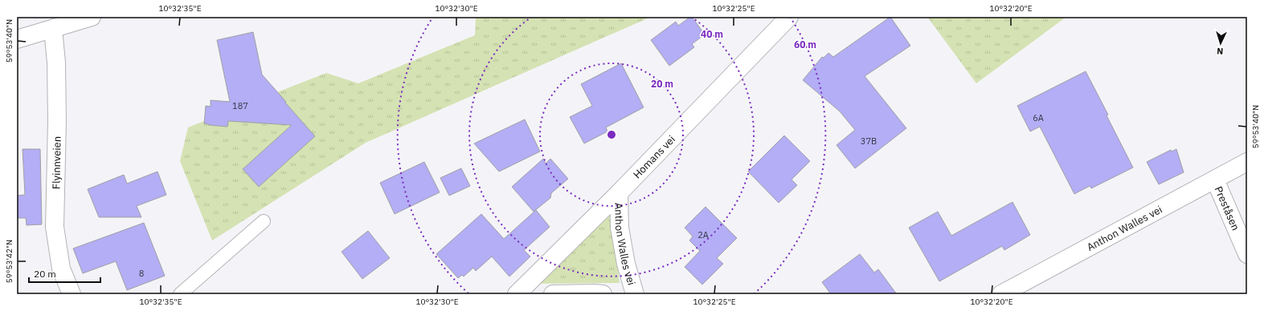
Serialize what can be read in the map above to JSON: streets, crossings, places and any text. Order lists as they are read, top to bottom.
{
  "streets": {
    "street": [
      "Homans vei",
      "Flyinnveien",
      "Preståsen",
      "Anthon Walles vei"
    ]
  },
  "crossings": [
    ["Homans vei", "Anthon Walles vei"],
    ["Preståsen", "Anthon Walles vei"]
  ],
  "house_numbers": [
    "187",
    "6A",
    "37B",
    "2A",
    "8"
  ],
  "scale_bar": "20 m",
  "north": "bottom",
  "coordinates": [
    "10°32'35\"E",
    "10°32'30\"E",
    "10°32'25\"E",
    "10°32'20\"E",
    "59°53'40\"N",
    "59°53'42\"N"
  ],
  "rings": ["40 m", "60 m", "20 m"]
}
